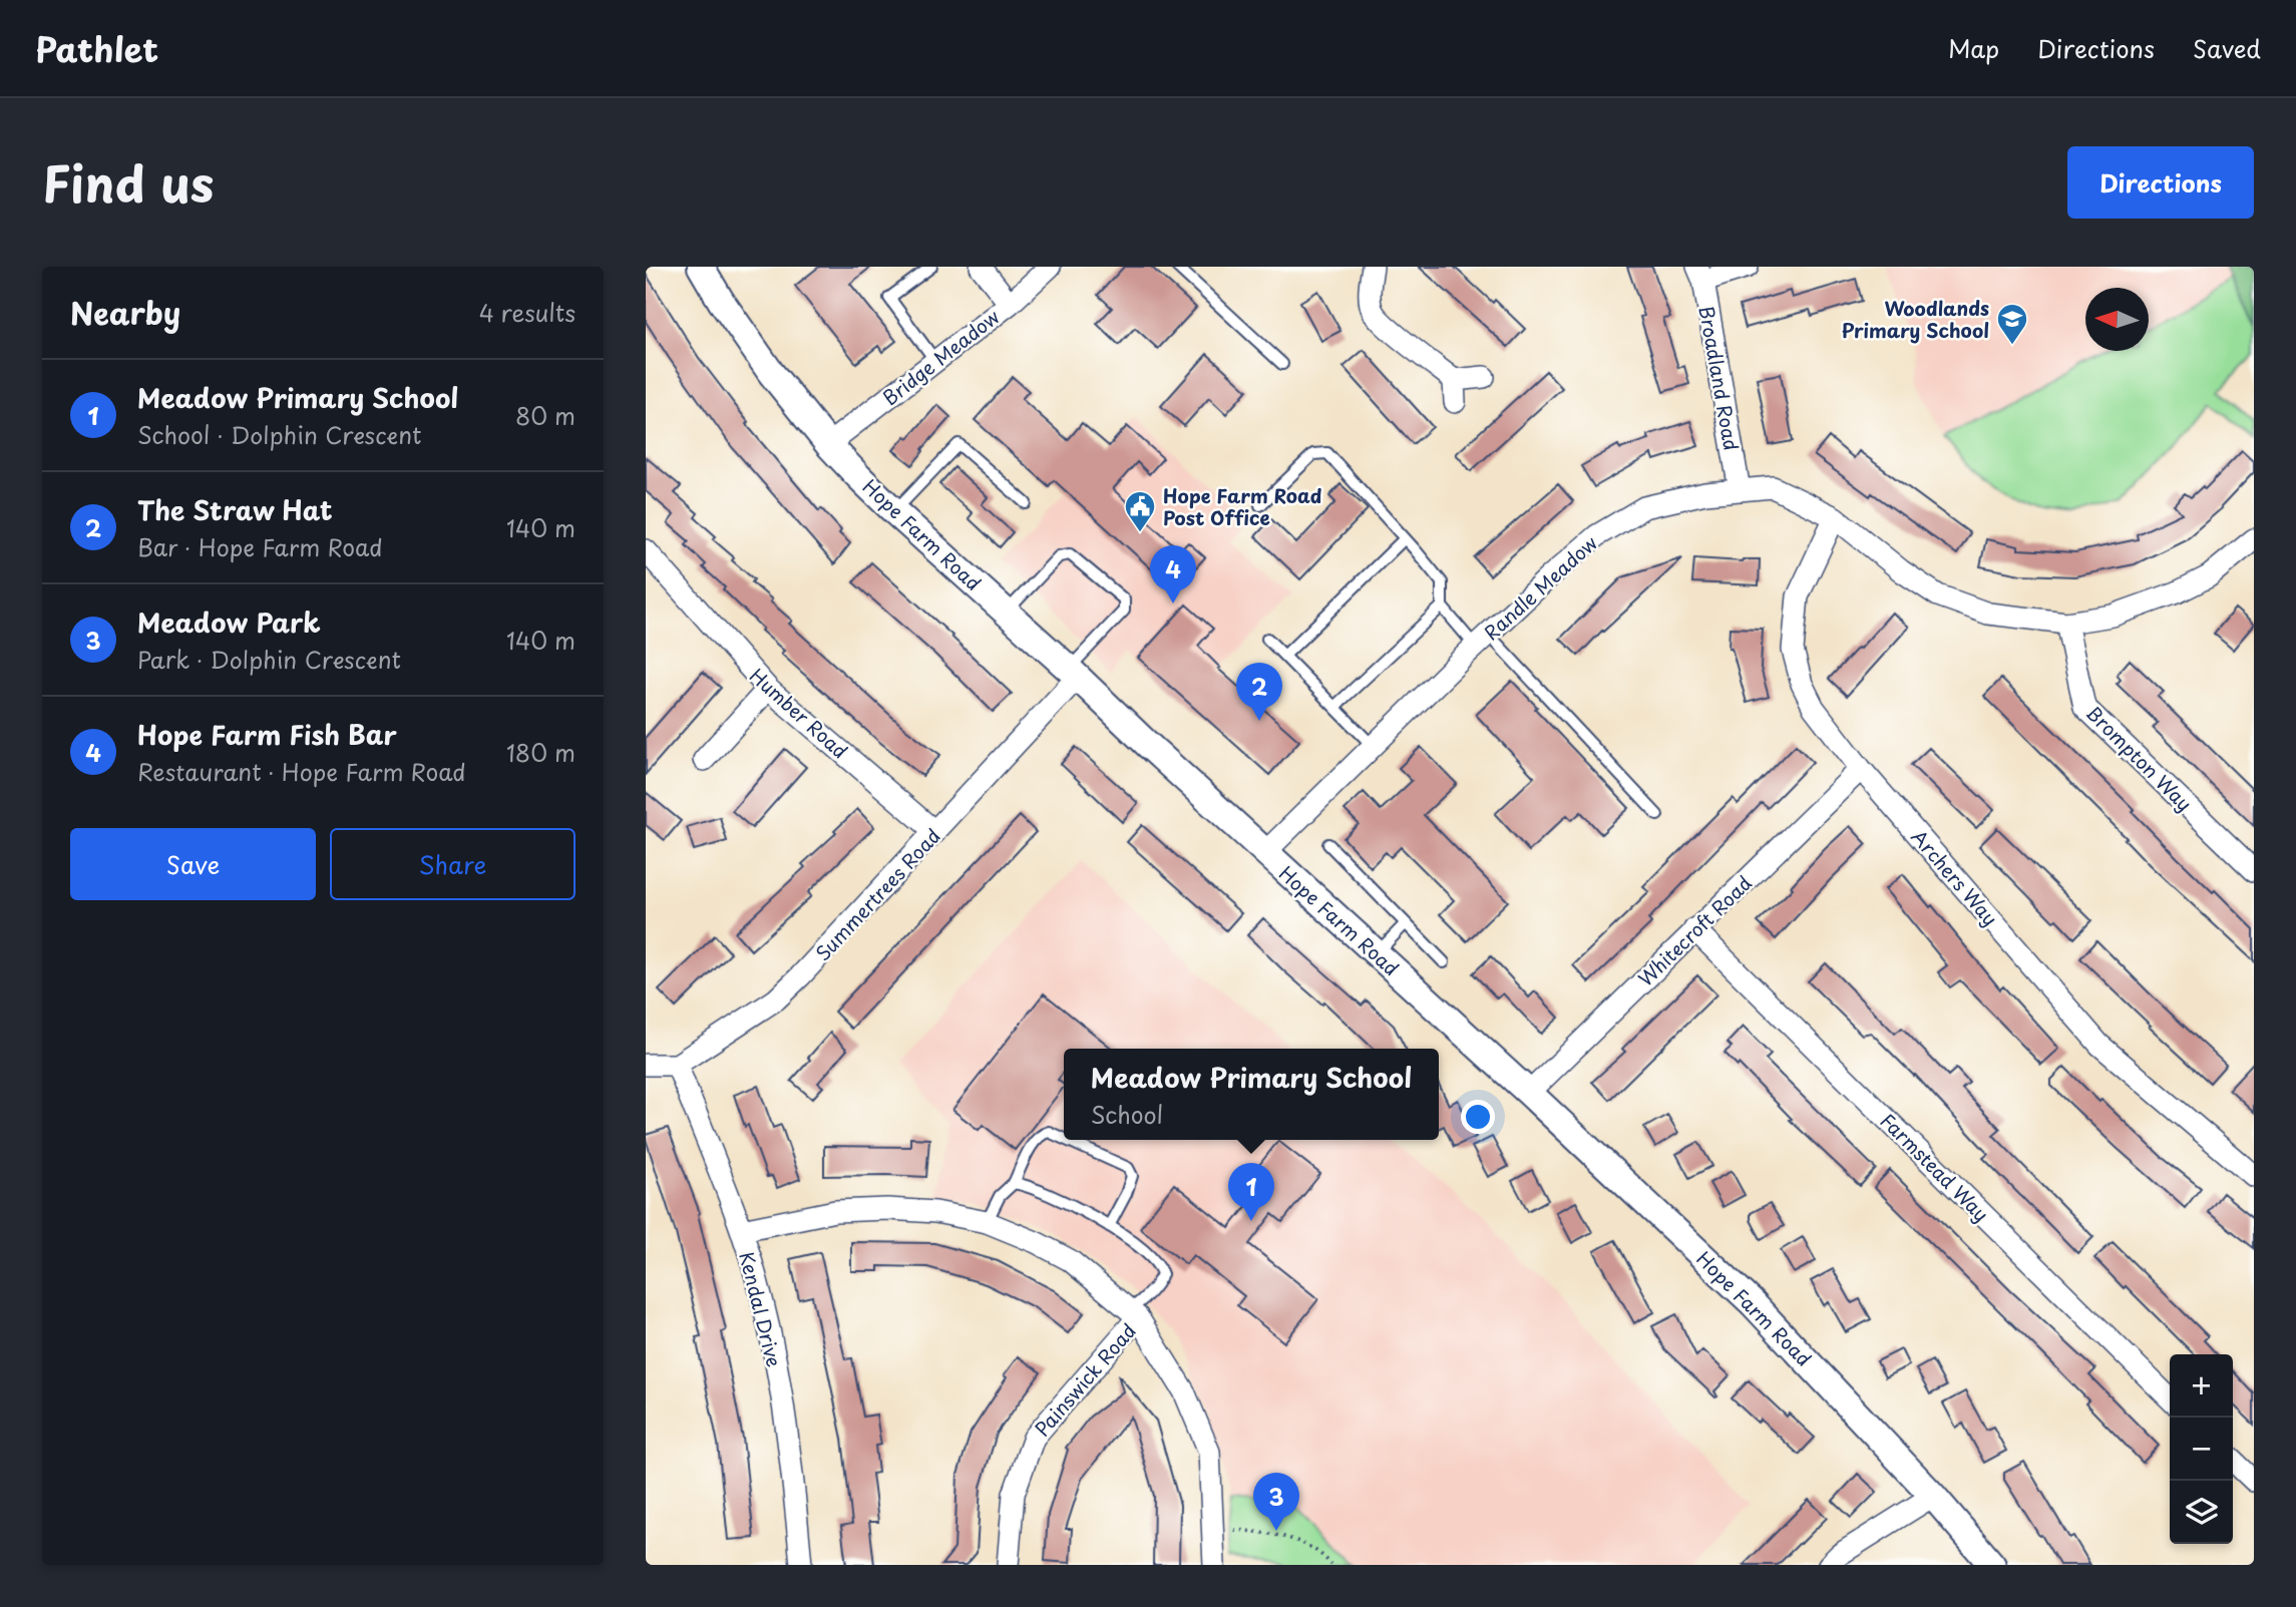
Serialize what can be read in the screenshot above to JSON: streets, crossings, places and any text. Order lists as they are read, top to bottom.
{
  "streets": {
    "street": [
      "Bridge Meadow",
      "Broadland Road",
      "Hope Farm Road",
      "Randle Meadow",
      "Humber Road",
      "Brompton Way",
      "Archers Way",
      "Summertrees Road",
      "Whitecroft Road",
      "Farmstead Way",
      "Kendal Drive",
      "Painswick Road"
    ]
  },
  "crossings": [
    ["Bridge Meadow", "Hope Farm Road"],
    ["Broadland Road", "Randle Meadow"],
    ["Hope Farm Road", "Randle Meadow"],
    ["Hope Farm Road", "Summertrees Road"],
    ["Hope Farm Road", "Whitecroft Road"],
    ["Randle Meadow", "Brompton Way"],
    ["Randle Meadow", "Archers Way"],
    ["Humber Road", "Summertrees Road"],
    ["Archers Way", "Whitecroft Road"],
    ["Summertrees Road", "Kendal Drive"],
    ["Whitecroft Road", "Farmstead Way"]
  ],
  "places": {
    "school or university": ["Woodlands Primary School"],
    "public building": ["Hope Farm Road Post Office"]
  },
  "north": "left",
  "page": {
    "header": "Pathlet",
    "nav": ["Map", "Directions", "Saved"],
    "title": "Find us",
    "buttons": [
      "Directions",
      ["Save", "Share"]
    ],
    "heading": ["Nearby", "4 results"],
    "list": [
      {
        "mark": "1",
        "name": "Meadow Primary School",
        "note": "School · Dolphin Crescent",
        "value": "80 m"
      },
      {
        "mark": "2",
        "name": "The Straw Hat",
        "note": "Bar · Hope Farm Road",
        "value": "140 m"
      },
      {
        "mark": "3",
        "name": "Meadow Park",
        "note": "Park · Dolphin Crescent",
        "value": "140 m"
      },
      {
        "mark": "4",
        "name": "Hope Farm Fish Bar",
        "note": "Restaurant · Hope Farm Road",
        "value": "180 m"
      }
    ],
    "pins": [
      "4",
      "2",
      "1",
      "3"
    ],
    "popup": ["Meadow Primary School", "School"],
    "map_buttons": ["+", "−"]
  }
}
